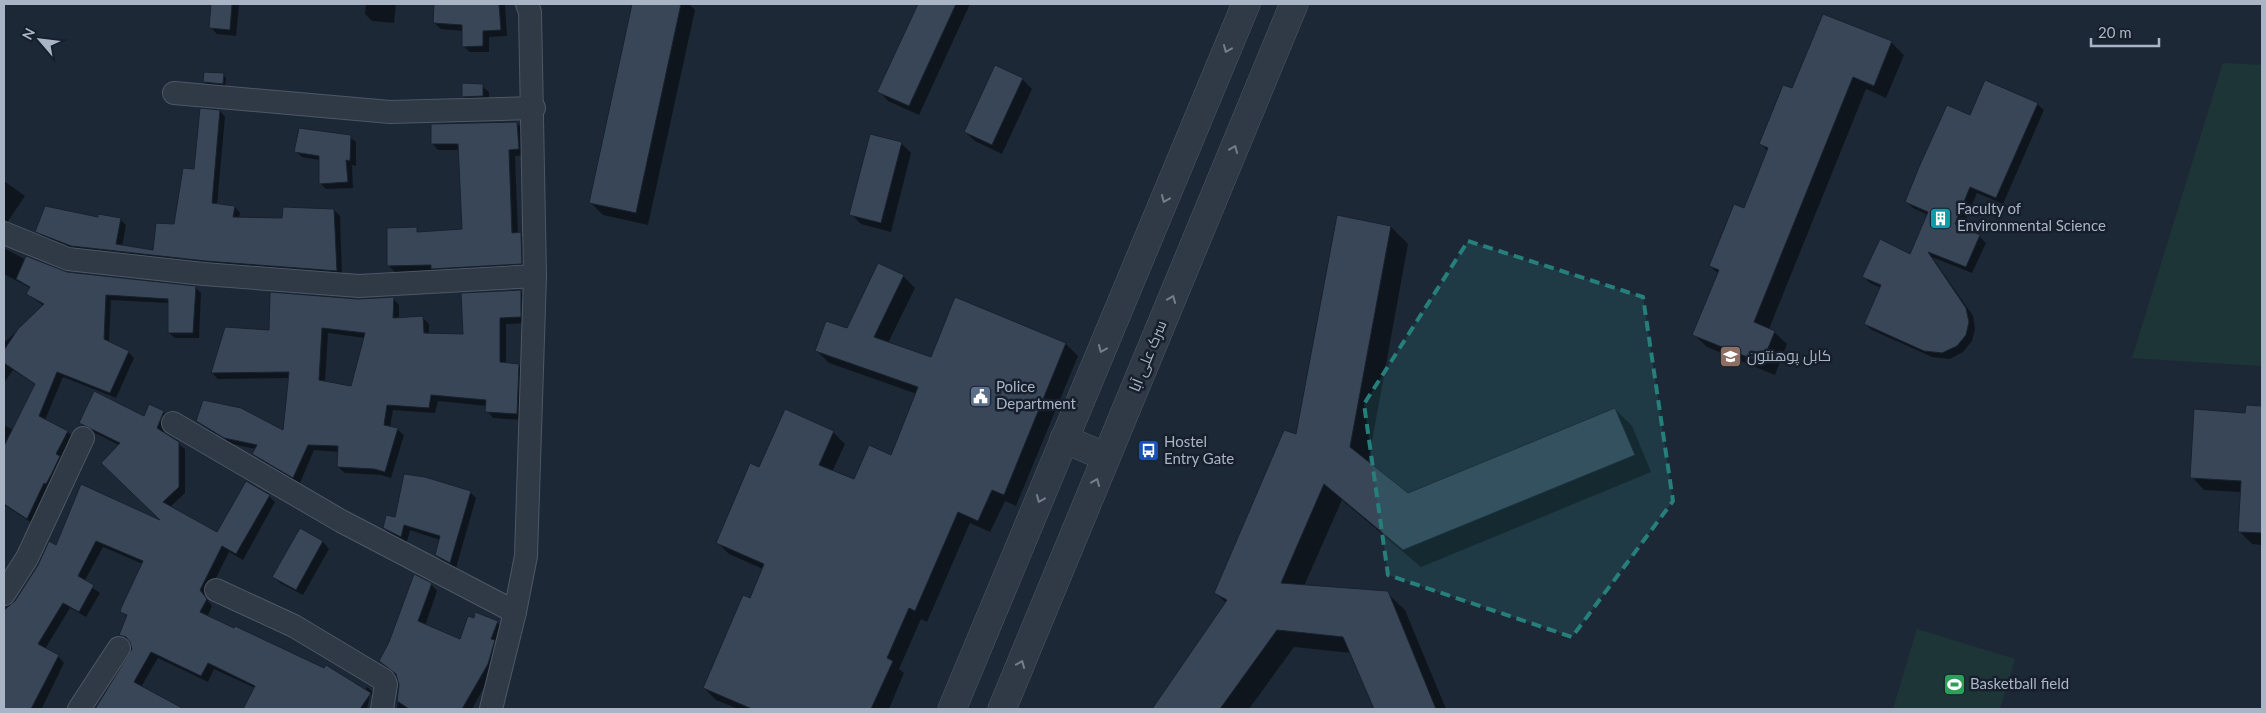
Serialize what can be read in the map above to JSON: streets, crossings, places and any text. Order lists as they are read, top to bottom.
{
  "streets": {
    "street": ["سرک علی آبا"]
  },
  "places": {
    "building": ["Faculty of Environmental Science"],
    "school or university": ["کابل پوهنتون"],
    "public building": ["Police Department"],
    "bus stop": ["Hostel Entry Gate"],
    "sports": ["Basketball field"]
  },
  "scale_bar": "20 m",
  "north": "top left"
}
